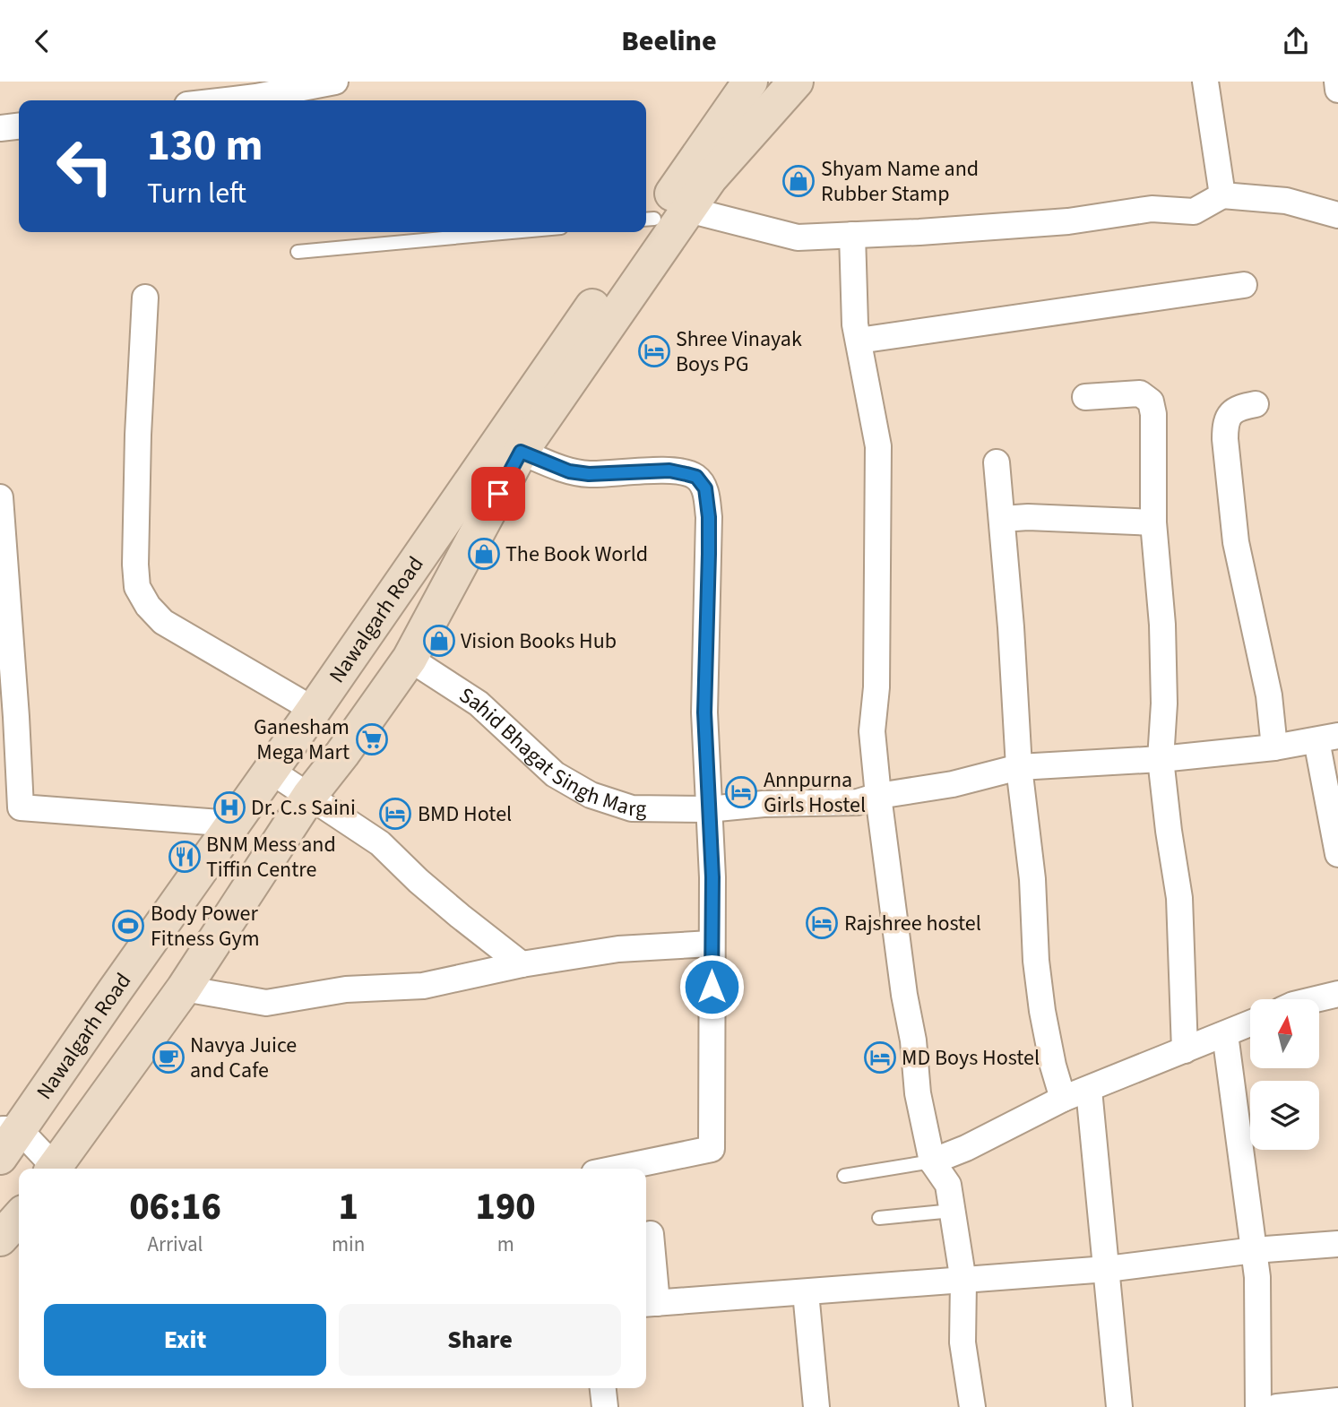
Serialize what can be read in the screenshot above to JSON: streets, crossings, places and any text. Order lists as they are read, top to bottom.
{
  "streets": {
    "street": ["Nawalgarh Road", "Sahid Bhagat Singh Marg"]
  },
  "places": {
    "shop": ["Shyam Name and Rubber Stamp", "The Book World", "Vision Books Hub"],
    "hotel": [
      "Shree Vinayak Boys PG",
      "Annpurna Girls Hostel",
      "BMD Hotel",
      "Rajshree hostel",
      "MD Boys Hostel"
    ],
    "supermarket": ["Ganesham Mega Mart"],
    "hospital": ["Dr. C.s Saini"],
    "restaurant": ["BNM Mess and Tiffin Centre"],
    "sports": ["Body Power Fitness Gym"],
    "cafe": ["Navya Juice and Cafe"]
  },
  "north": "top",
  "page": {
    "header": "Beeline",
    "turn": ["130 m", "Turn left"],
    "eta": [
      "06:16",
      "Arrival",
      "1",
      "min",
      "190",
      "m"
    ],
    "buttons": ["Exit", "Share"]
  }
}
